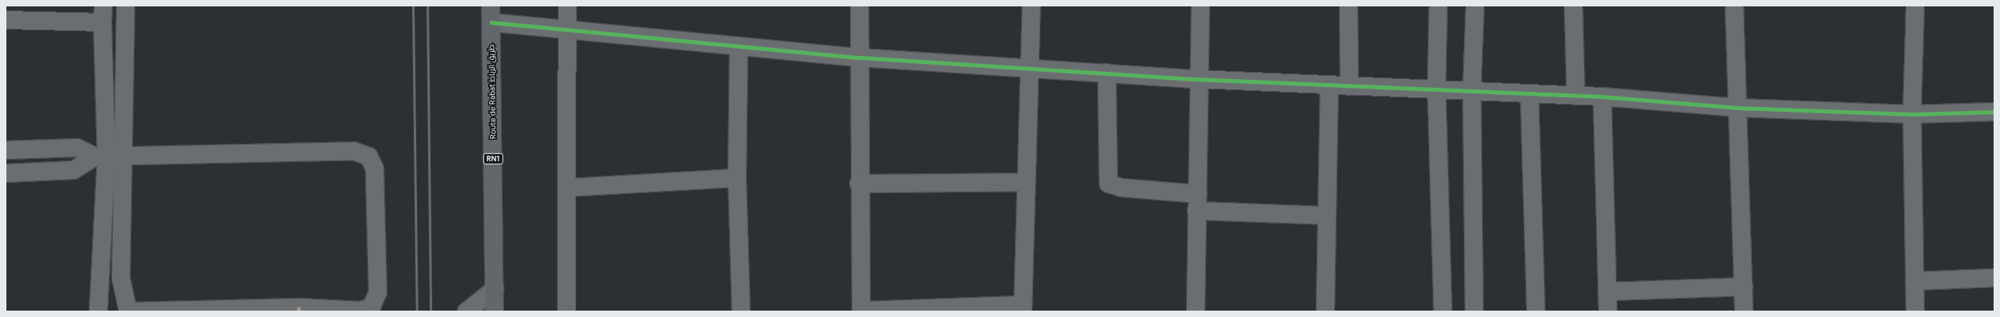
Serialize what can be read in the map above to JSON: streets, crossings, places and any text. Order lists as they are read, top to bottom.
{
  "streets": {
    "main road": ["Route de Rabat طريق الرباط", "RN1"]
  }
}
